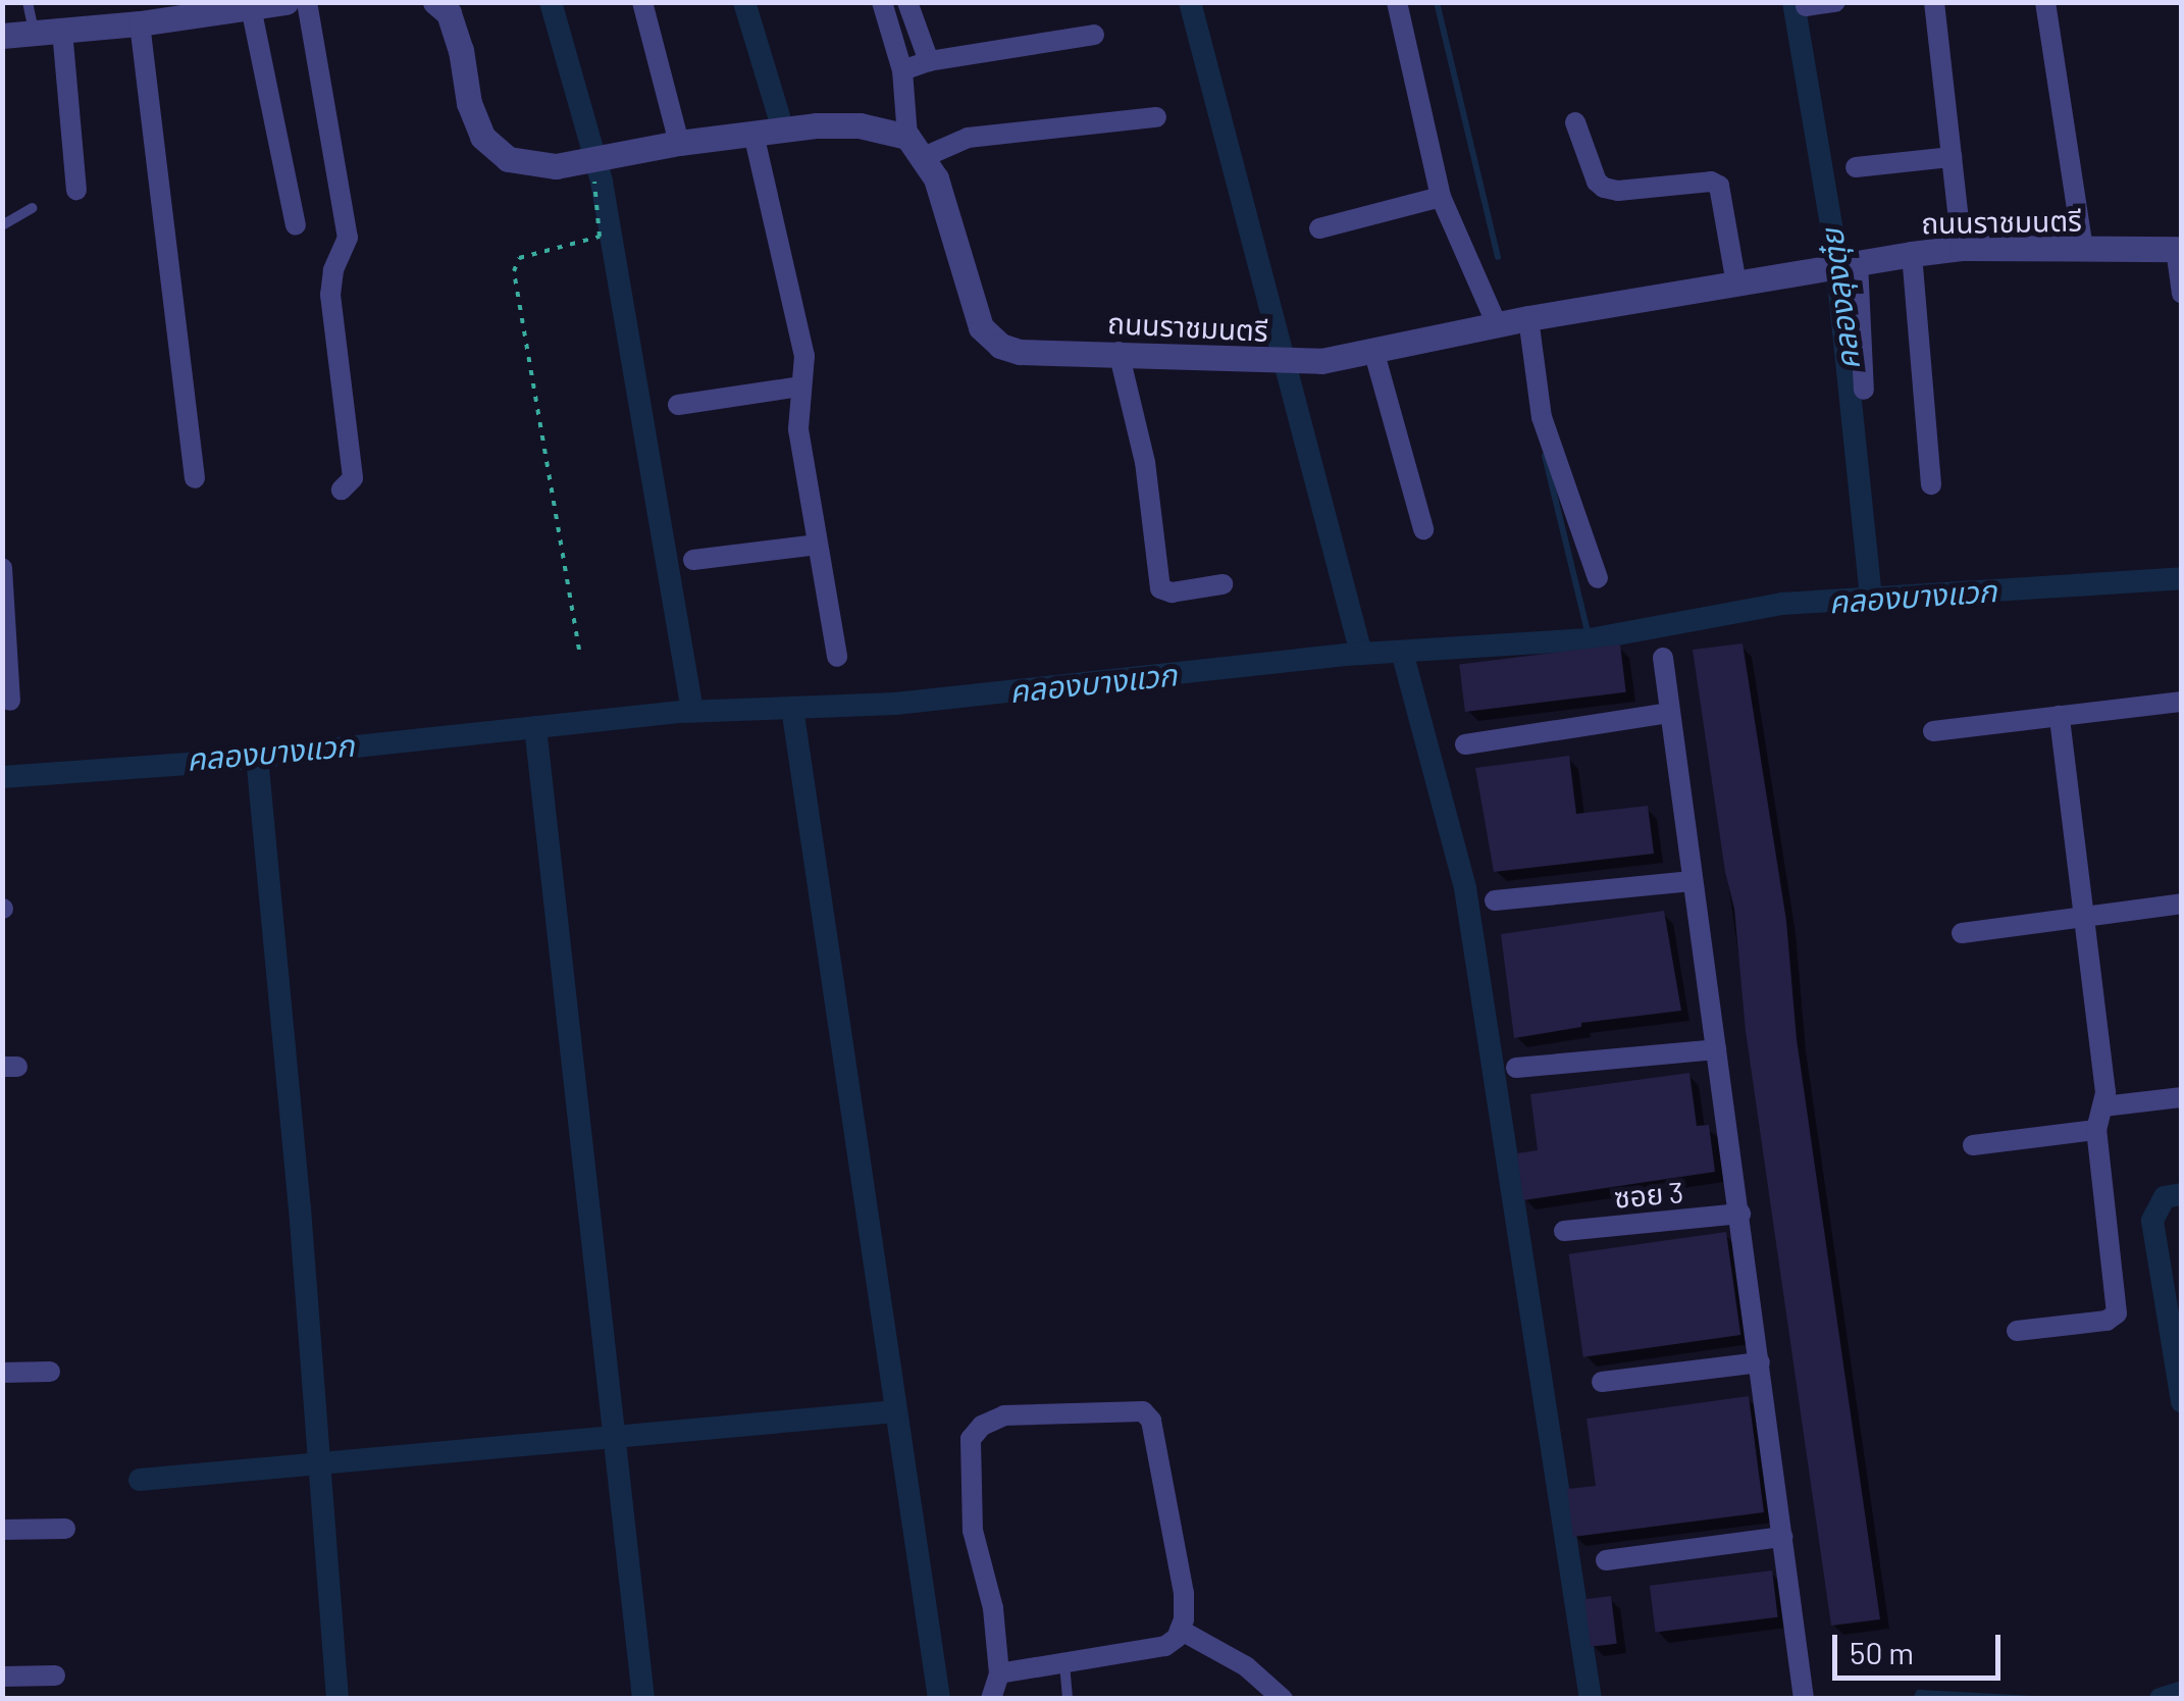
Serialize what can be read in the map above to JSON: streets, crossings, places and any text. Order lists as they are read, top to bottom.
{
  "streets": {
    "street": ["ถนนราชมนตรี", "ซอย 3"]
  },
  "water": ["คลองลุงตุ๋ย", "คลองบางแวก"],
  "scale_bar": "50 m"
}
